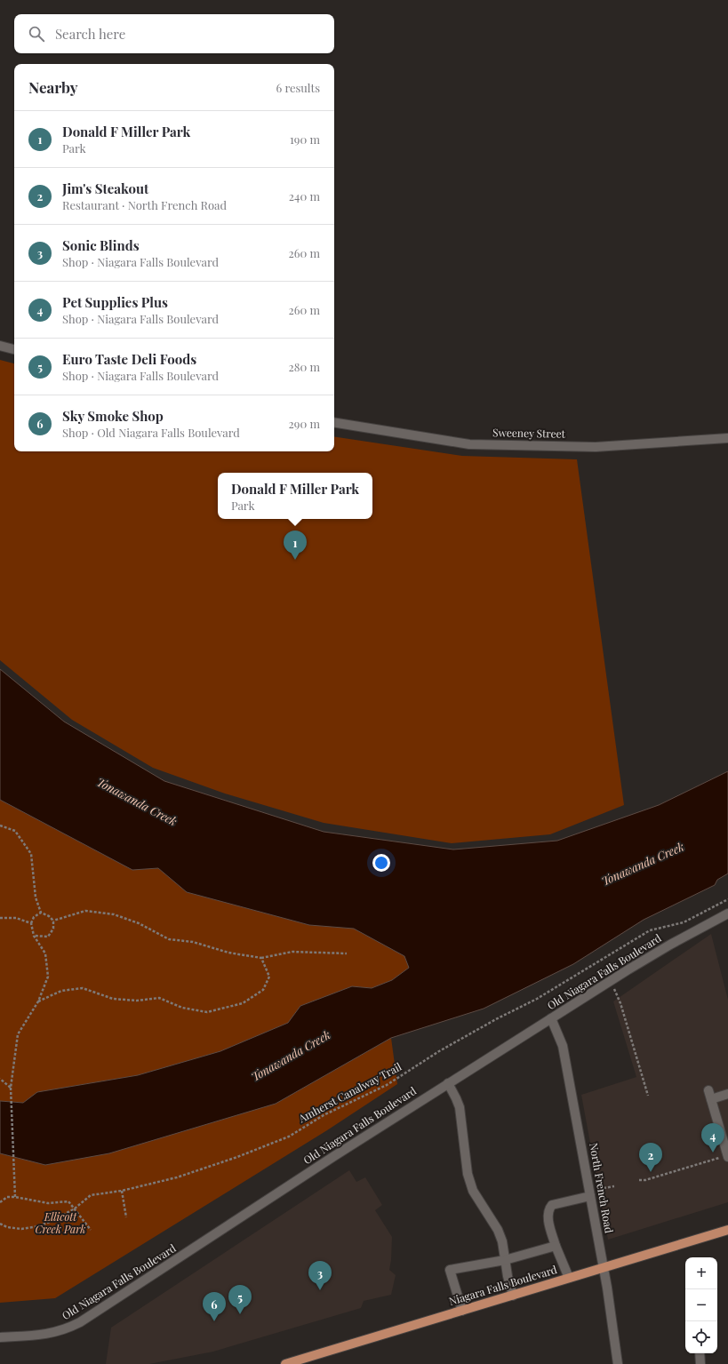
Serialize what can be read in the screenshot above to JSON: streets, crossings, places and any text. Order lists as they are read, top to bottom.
{
  "streets": {
    "main road": ["Niagara Falls Boulevard"],
    "street": ["Sweeney Street", "Old Niagara Falls Boulevard", "North French Road"],
    "path": ["Amherst Canalway Trail"]
  },
  "crossings": [
    ["Old Niagara Falls Boulevard", "North French Road"],
    ["North French Road", "Niagara Falls Boulevard"]
  ],
  "water": ["Tonawanda Creek"],
  "parks": ["Ellicott Creek Park"],
  "page": {
    "search": "Search here",
    "heading": ["Nearby", "6 results"],
    "list": [
      {
        "mark": "1",
        "name": "Donald F Miller Park",
        "note": "Park",
        "value": "190 m"
      },
      {
        "mark": "2",
        "name": "Jim's Steakout",
        "note": "Restaurant · North French Road",
        "value": "240 m"
      },
      {
        "mark": "3",
        "name": "Sonic Blinds",
        "note": "Shop · Niagara Falls Boulevard",
        "value": "260 m"
      },
      {
        "mark": "4",
        "name": "Pet Supplies Plus",
        "note": "Shop · Niagara Falls Boulevard",
        "value": "260 m"
      },
      {
        "mark": "5",
        "name": "Euro Taste Deli Foods",
        "note": "Shop · Niagara Falls Boulevard",
        "value": "280 m"
      },
      {
        "mark": "6",
        "name": "Sky Smoke Shop",
        "note": "Shop · Old Niagara Falls Boulevard",
        "value": "290 m"
      }
    ],
    "popup": ["Donald F Miller Park", "Park"],
    "pins": [
      "1",
      "4",
      "2",
      "3",
      "5",
      "6"
    ],
    "map_buttons": ["+", "−"]
  }
}
